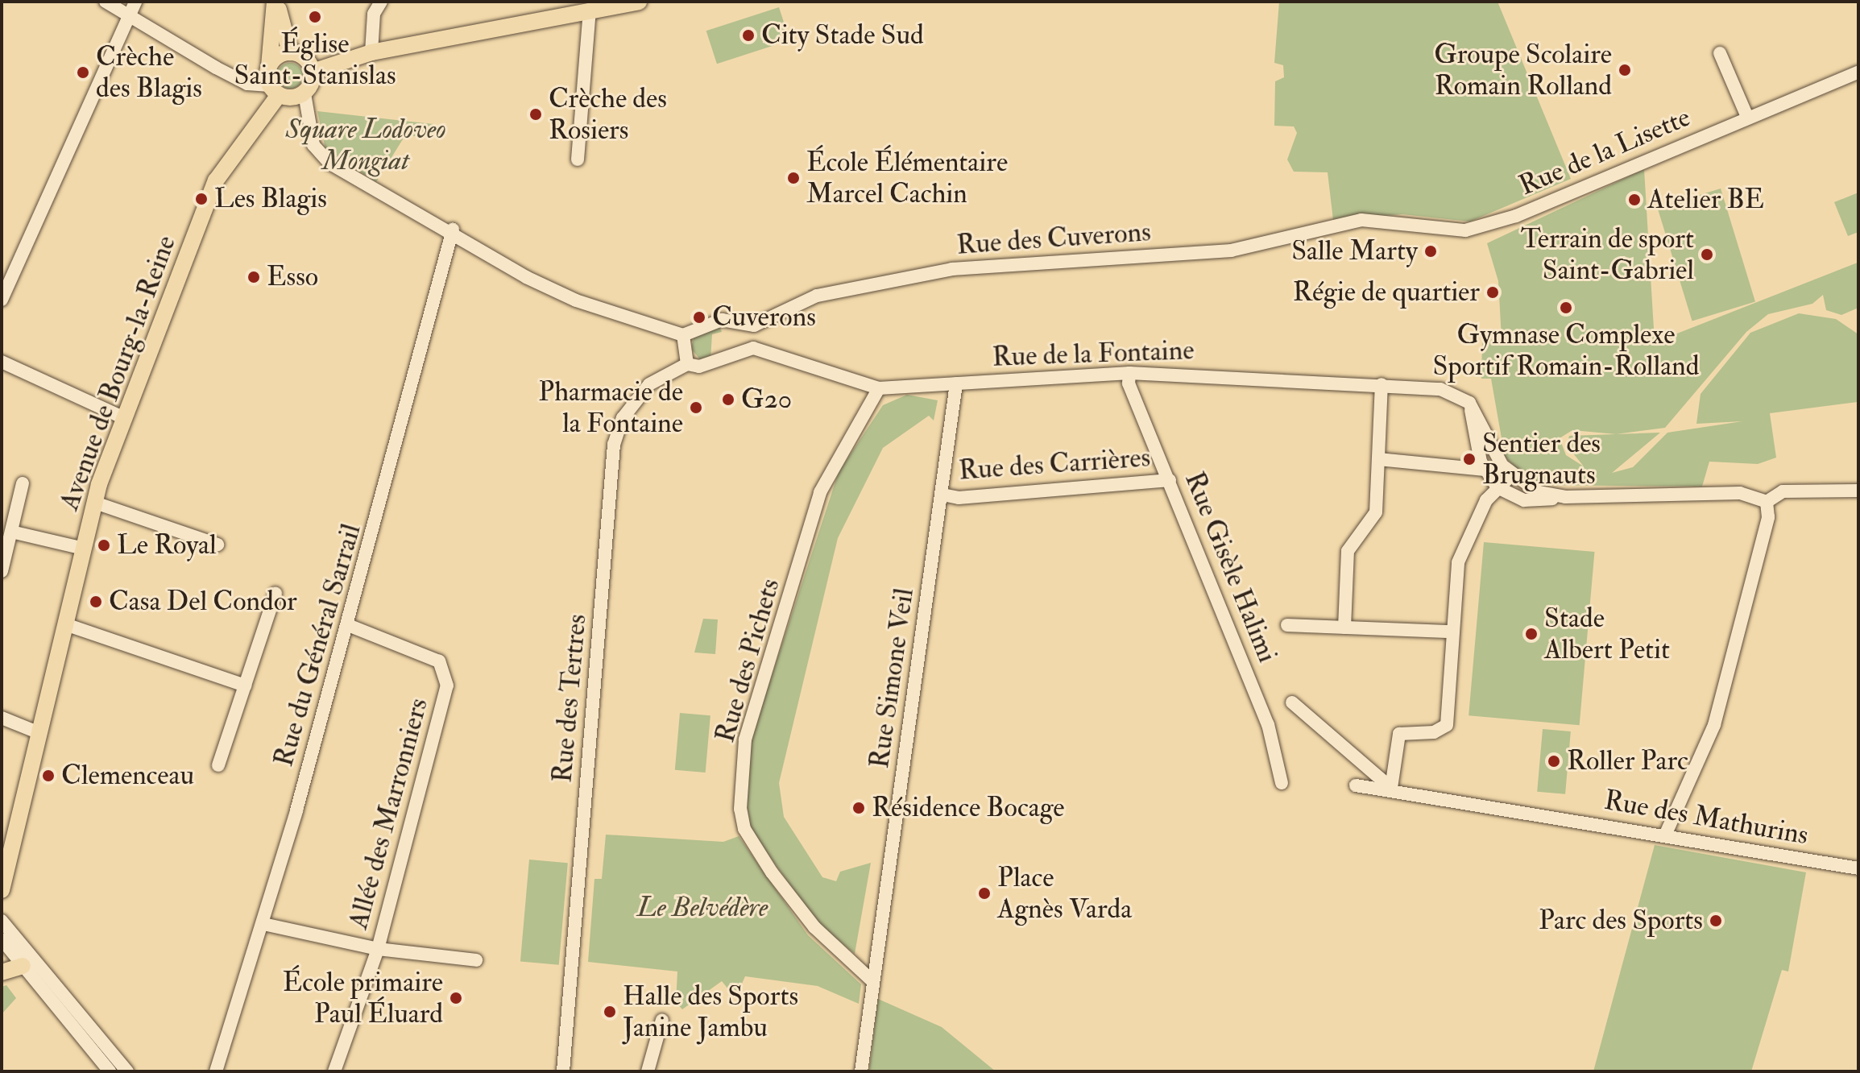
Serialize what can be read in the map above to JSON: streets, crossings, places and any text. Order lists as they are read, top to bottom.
{
  "streets": {
    "main road": ["Avenue de Bourg-la-Reine"],
    "street": [
      "Rue de la Lisette",
      "Rue des Cuverons",
      "Rue de la Fontaine",
      "Rue des Carrières",
      "Rue Gisèle Halimi",
      "Rue du Général Sarrail",
      "Rue des Pichets",
      "Rue Simone Veil",
      "Rue des Tertres",
      "Allée des Marronniers",
      "Rue des Mathurins"
    ]
  },
  "crossings": [
    ["Rue de la Lisette", "Rue des Cuverons"],
    ["Rue de la Fontaine", "Rue Gisèle Halimi"],
    ["Rue de la Fontaine", "Rue des Pichets"],
    ["Rue de la Fontaine", "Rue Simone Veil"],
    ["Rue des Carrières", "Rue Gisèle Halimi"],
    ["Rue des Carrières", "Rue Simone Veil"],
    ["Rue du Général Sarrail", "Allée des Marronniers"],
    ["Rue des Pichets", "Rue Simone Veil"]
  ],
  "parks": ["Square Lodoveo Mongiat", "Le Belvédère"],
  "places": [
    "Église Saint-Stanislas",
    "City Stade Sud",
    "Groupe Scolaire Romain Rolland",
    "Crèche des Blagis",
    "Crèche des Rosiers",
    "École Élémentaire Marcel Cachin",
    "Les Blagis",
    "Atelier BE",
    "Salle Marty",
    "Terrain de sport Saint-Gabriel",
    "Esso",
    "Régie de quartier",
    "Gymnase Complexe Sportif Romain-Rolland",
    "Cuverons",
    "G20",
    "Pharmacie de la Fontaine",
    "Sentier des Brugnauts",
    "Le Royal",
    "Casa Del Condor",
    "Stade Albert Petit",
    "Roller Parc",
    "Clemenceau",
    "Résidence Bocage",
    "Place Agnès Varda",
    "Parc des Sports",
    "École primaire Paul Éluard",
    "Halle des Sports Janine Jambu"
  ]
}
